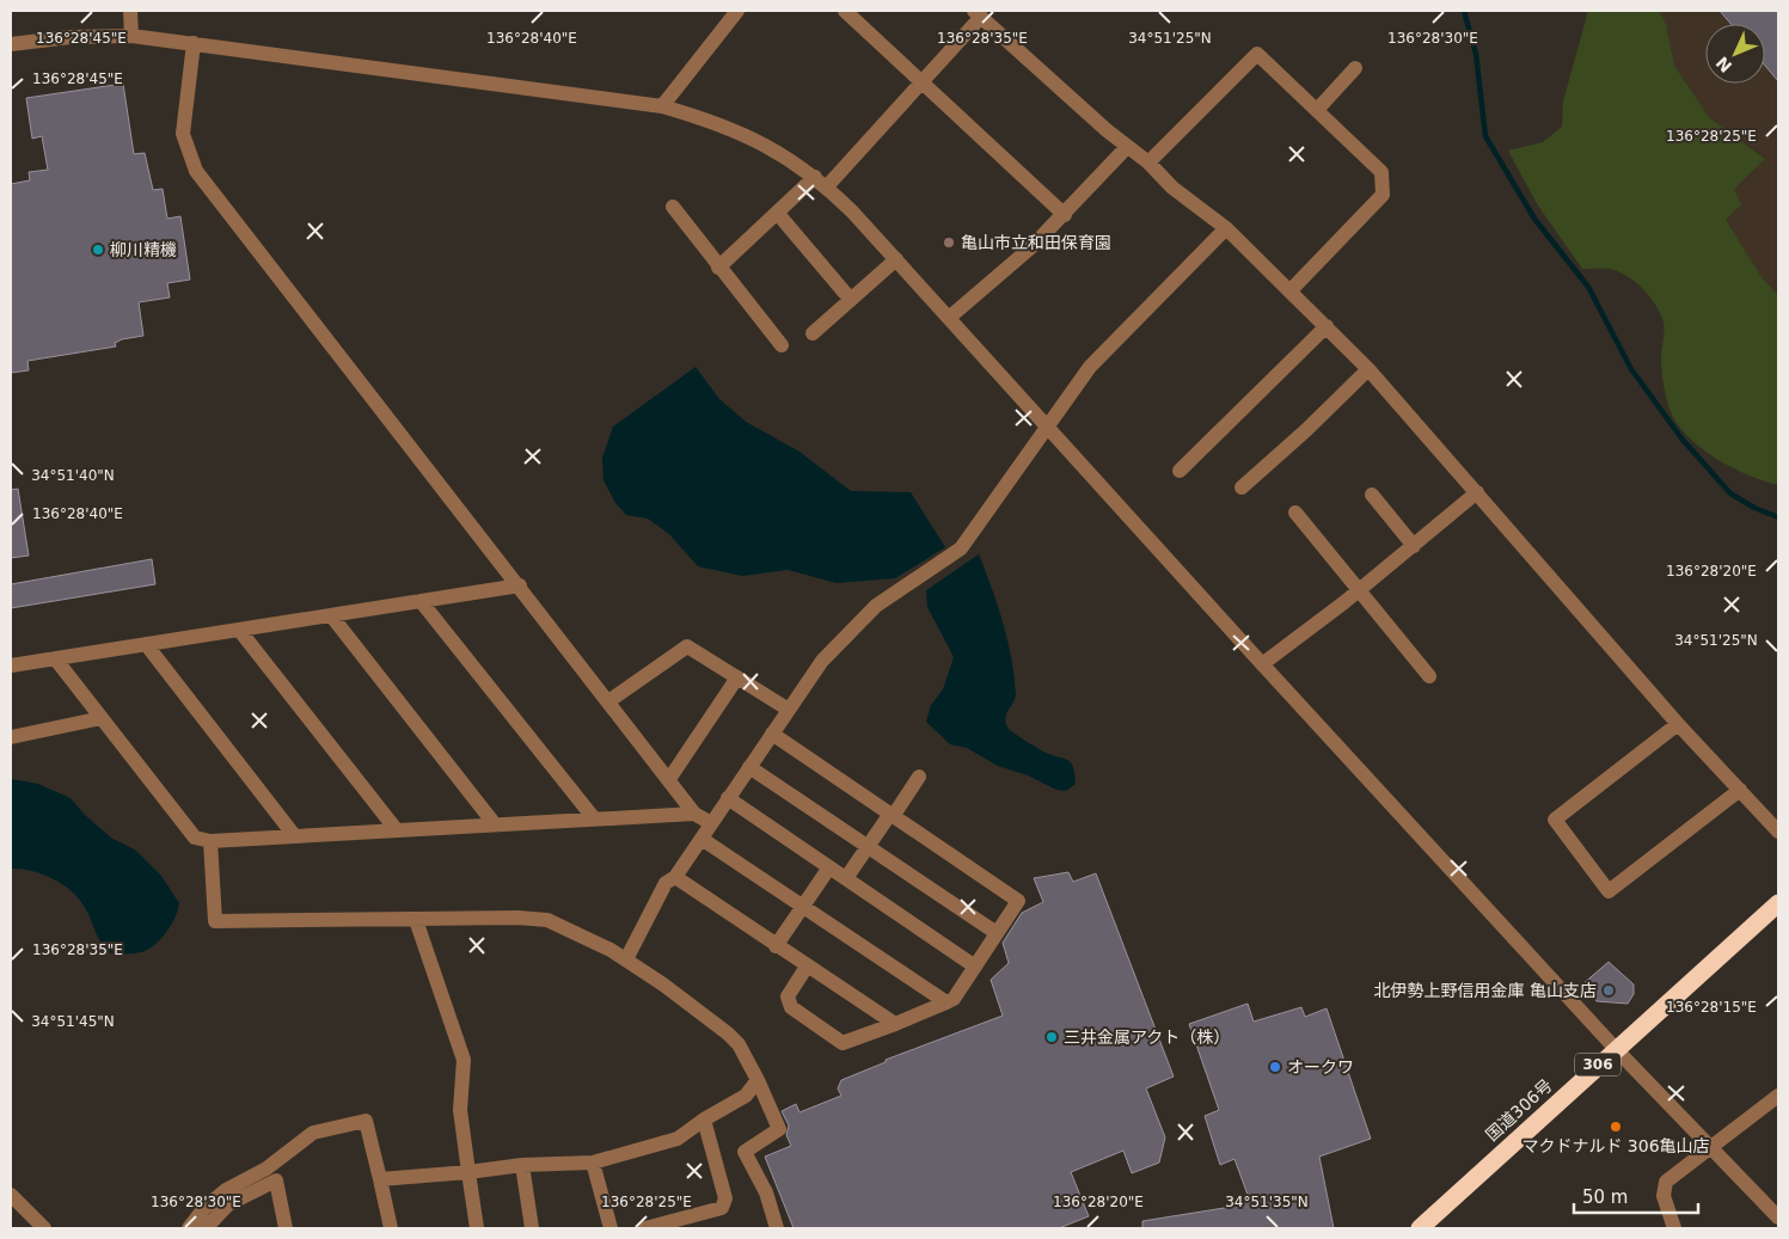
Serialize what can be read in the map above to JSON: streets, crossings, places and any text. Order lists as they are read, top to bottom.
{
  "streets": {
    "highway": ["306", "国道306号"]
  },
  "places": [
    "亀山市立和田保育園",
    "柳川精機",
    "北伊勢上野信用金庫 亀山支店",
    "三井金属アクト（株）",
    "オークワ",
    "マクドナルド 306亀山店"
  ],
  "scale_bar": "50 m",
  "north": "bottom left",
  "coordinates": [
    "136°28'45\"E",
    "136°28'40\"E",
    "136°28'35\"E",
    "136°28'30\"E",
    "34°51'25\"N",
    "136°28'25\"E",
    "34°51'40\"N",
    "136°28'20\"E",
    "136°28'15\"E",
    "34°51'45\"N",
    "34°51'35\"N"
  ]
}
